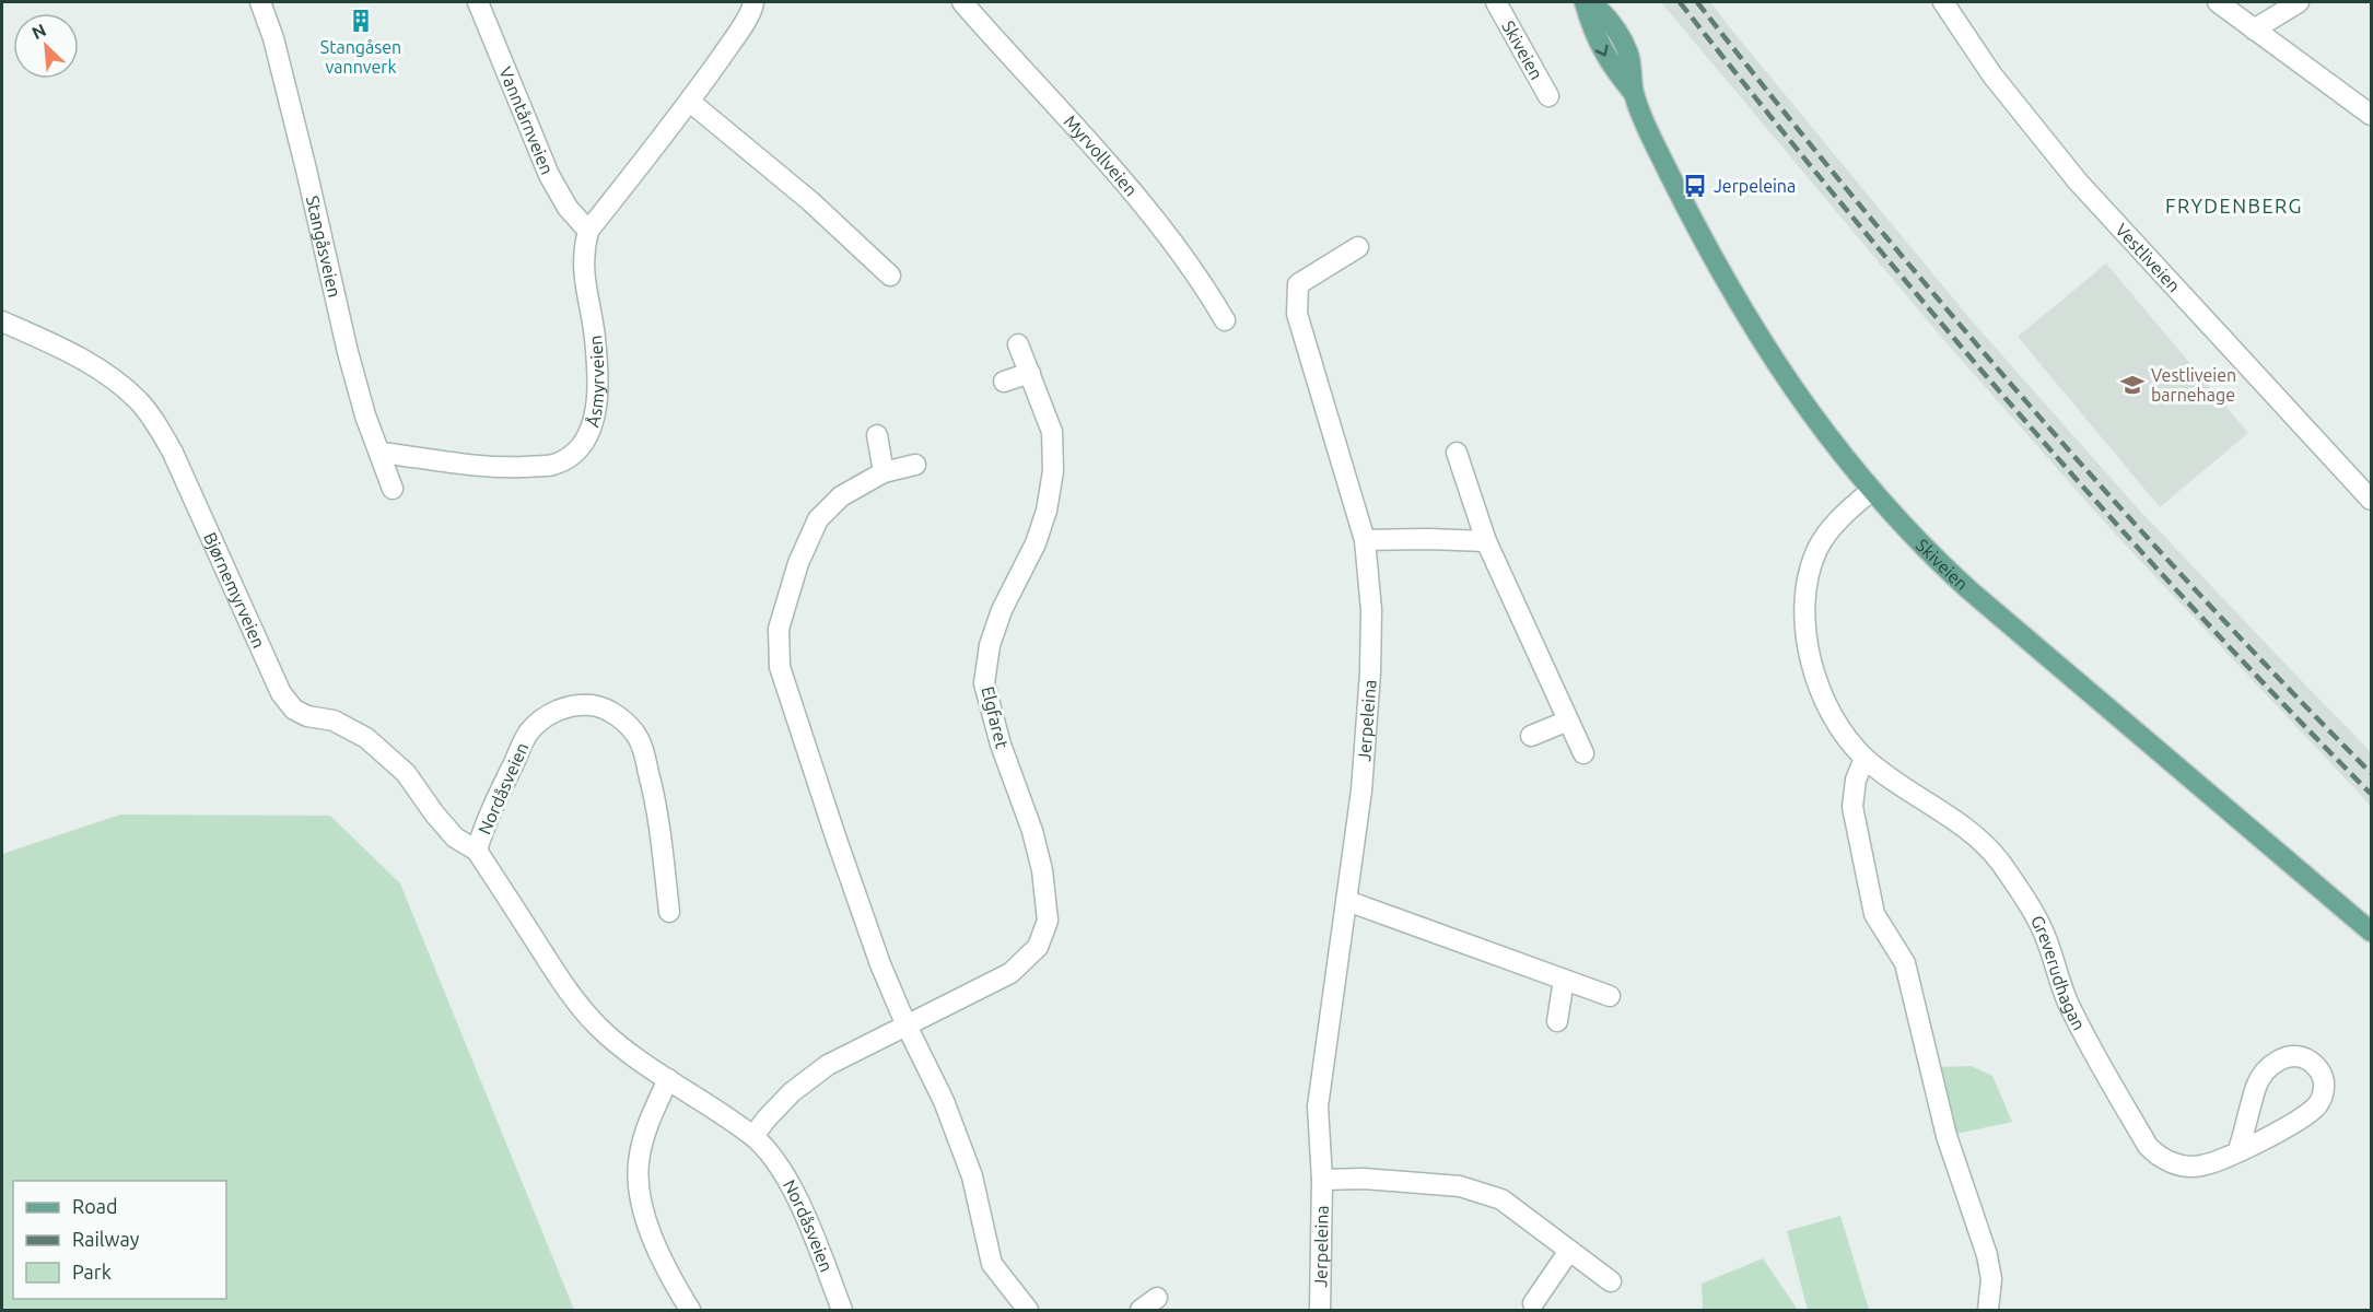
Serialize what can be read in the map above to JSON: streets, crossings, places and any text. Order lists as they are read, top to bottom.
{
  "streets": {
    "main road": ["Skiveien"],
    "street": [
      "Vanntårnveien",
      "Myrvollveien",
      "Stangåsveien",
      "Vestliveien",
      "Åsmyrveien",
      "Bjørnemyrveien",
      "Elgfaret",
      "Jerpeleina",
      "Nordåsveien",
      "Greverudhagan"
    ]
  },
  "crossings": [
    ["Skiveien", "Greverudhagan"],
    ["Vanntårnveien", "Åsmyrveien"],
    ["Stangåsveien", "Åsmyrveien"],
    ["Bjørnemyrveien", "Nordåsveien"],
    ["Elgfaret", "Nordåsveien"]
  ],
  "districts": ["FRYDENBERG"],
  "places": {
    "building": ["Stangåsen vannverk"],
    "bus stop": ["Jerpeleina"],
    "school or university": ["Vestliveien barnehage"]
  },
  "legend": ["Road", "Railway", "Park"],
  "north": "top left"
}
